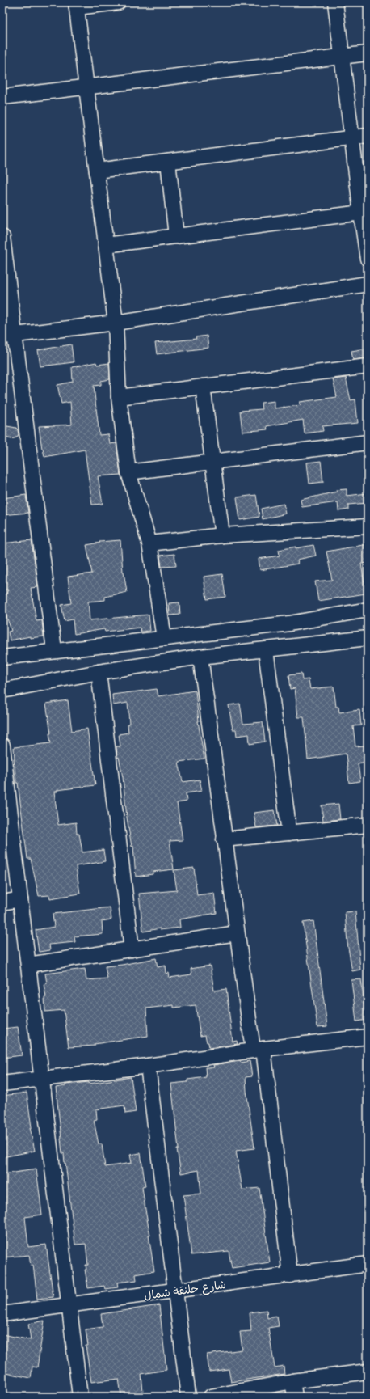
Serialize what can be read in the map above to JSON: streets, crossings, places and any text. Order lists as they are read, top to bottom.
{
  "streets": {
    "street": ["شارع حلنقة شمال"]
  }
}
